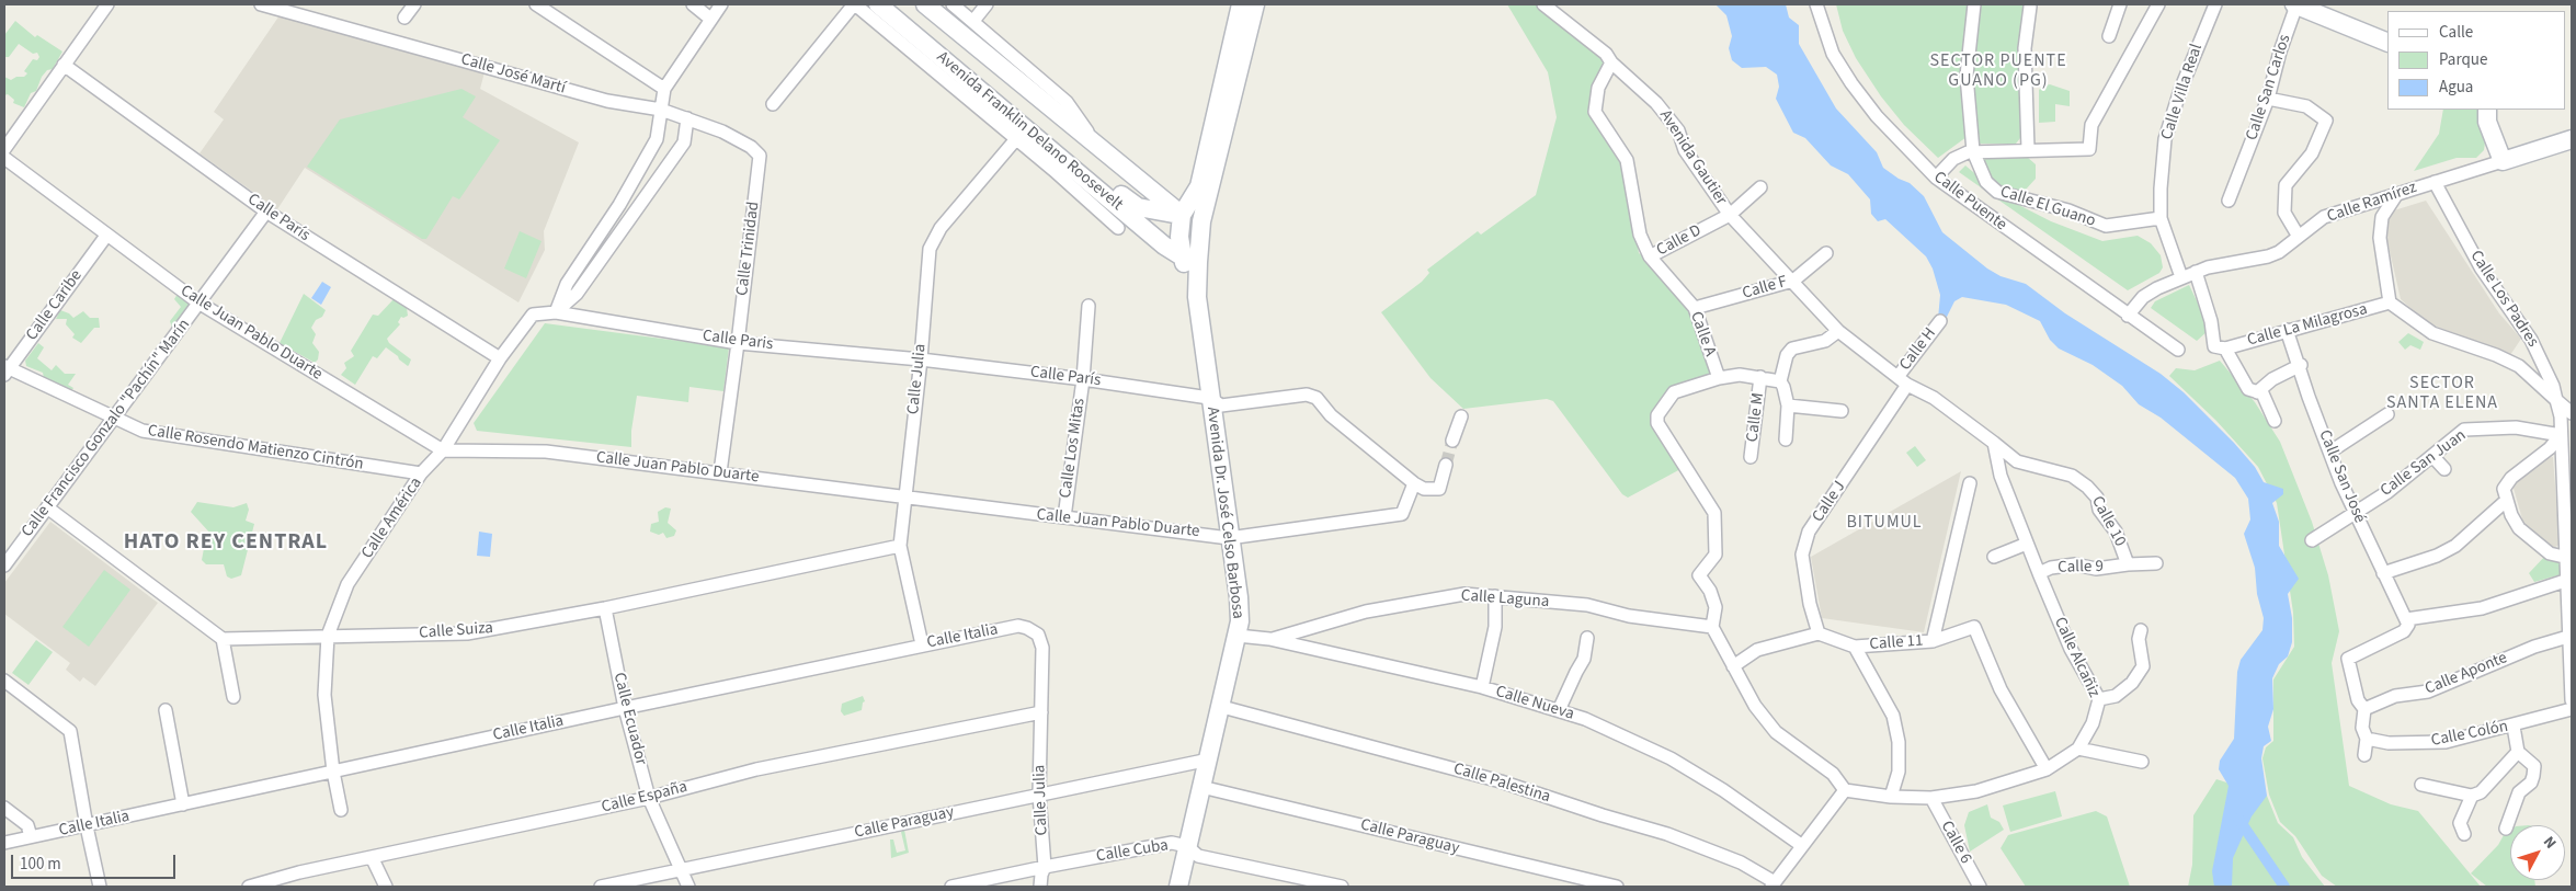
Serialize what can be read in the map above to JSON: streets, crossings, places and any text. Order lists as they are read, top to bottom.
{
  "streets": {
    "main road": ["Avenida Franklin Delano Roosevelt", "Calle Ramírez", "Avenida Dr. José Celso Barbosa"],
    "street": [
      "Calle José Martí",
      "Calle San Carlos",
      "Calle Villa Real",
      "Avenida Gautier",
      "Calle Puente",
      "Calle El Guano",
      "Calle París",
      "Calle D",
      "Calle Trinidad",
      "Calle F",
      "Calle Los Padres",
      "Calle Caribe",
      "Calle La Milagrosa",
      "Calle Juan Pablo Duarte",
      "Calle A",
      "Calle Paris",
      "Calle H",
      "Calle Julia",
      "Calle M",
      "Calle Francisco Gonzalo \"Pachín\" Marín",
      "Calle Rosendo Matienzo Cintrón",
      "Calle Los Mitas",
      "Calle San Juan",
      "Calle San José",
      "Calle J",
      "Calle América",
      "Calle 10",
      "Calle 9",
      "Calle Laguna",
      "Calle Suiza",
      "Calle Italia",
      "Calle 11",
      "Calle Alcañiz",
      "Calle Aponte",
      "Calle Nueva",
      "Calle Ecuador",
      "Calle Colón",
      "Calle Palestina",
      "Calle España",
      "Calle Paraguay",
      "Calle 6",
      "Calle Cuba"
    ]
  },
  "crossings": [
    ["Calle José Martí", "Calle Trinidad"],
    ["Calle José Martí", "Calle América"],
    ["Calle Villa Real", "Calle Ramírez"],
    ["Calle Villa Real", "Calle El Guano"],
    ["Avenida Franklin Delano Roosevelt", "Avenida Dr. José Celso Barbosa"],
    ["Avenida Gautier", "Calle D"],
    ["Avenida Gautier", "Calle F"],
    ["Avenida Gautier", "Calle A"],
    ["Avenida Gautier", "Calle H"],
    ["Avenida Gautier", "Calle J"],
    ["Calle Puente", "Calle Ramírez"],
    ["Calle Ramírez", "Calle Los Padres"],
    ["Calle París", "Calle Juan Pablo Duarte"],
    ["Calle París", "Calle Paris"],
    ["Calle París", "Calle Julia"],
    ["Calle París", "Calle Francisco Gonzalo \"Pachín\" Marín"],
    ["Calle París", "Calle Los Mitas"],
    ["Calle París", "Avenida Dr. José Celso Barbosa"],
    ["Calle París", "Calle América"],
    ["Calle D", "Calle A"],
    ["Calle Trinidad", "Calle Paris"],
    ["Calle F", "Calle A"],
    ["Calle Caribe", "Calle Juan Pablo Duarte"],
    ["Calle Caribe", "Calle Rosendo Matienzo Cintrón"],
    ["Calle La Milagrosa", "Calle San José"],
    ["Calle Juan Pablo Duarte", "Calle Julia"],
    ["Calle Juan Pablo Duarte", "Calle Francisco Gonzalo \"Pachín\" Marín"],
    ["Calle Juan Pablo Duarte", "Calle Los Mitas"],
    ["Calle Juan Pablo Duarte", "Avenida Dr. José Celso Barbosa"],
    ["Calle Juan Pablo Duarte", "Calle América"],
    ["Calle A", "Calle Laguna"],
    ["Calle Paris", "Calle Julia"],
    ["Calle Paris", "Calle América"],
    ["Calle H", "Calle J"],
    ["Calle Julia", "Calle Suiza"],
    ["Calle Julia", "Calle Italia"],
    ["Calle Julia", "Calle España"],
    ["Calle Julia", "Calle Paraguay"],
    ["Calle Julia", "Calle Cuba"],
    ["Calle Francisco Gonzalo \"Pachín\" Marín", "Calle Rosendo Matienzo Cintrón"],
    ["Calle Rosendo Matienzo Cintrón", "Calle América"],
    ["Calle San Juan", "Calle San José"],
    ["Calle J", "Calle 11"],
    ["Avenida Dr. José Celso Barbosa", "Calle Nueva"],
    ["Avenida Dr. José Celso Barbosa", "Calle Palestina"],
    ["Avenida Dr. José Celso Barbosa", "Calle Paraguay"],
    ["Avenida Dr. José Celso Barbosa", "Calle Cuba"],
    ["Calle América", "Calle Suiza"],
    ["Calle América", "Calle Italia"],
    ["Calle 10", "Calle 9"],
    ["Calle 10", "Calle Alcañiz"],
    ["Calle 9", "Calle Alcañiz"],
    ["Calle Laguna", "Calle Nueva"],
    ["Calle Suiza", "Calle Ecuador"],
    ["Calle Italia", "Calle Ecuador"],
    ["Calle 11", "Calle Alcañiz"],
    ["Calle Alcañiz", "Calle 6"],
    ["Calle Ecuador", "Calle España"],
    ["Calle Ecuador", "Calle Paraguay"]
  ],
  "districts": [
    "SECTOR PUENTE GUANO (PG)",
    "SECTOR SANTA ELENA",
    "BITUMUL",
    "HATO REY CENTRAL"
  ],
  "legend": ["Calle", "Parque", "Agua"],
  "scale_bar": "100 m",
  "north": "top right"
}
